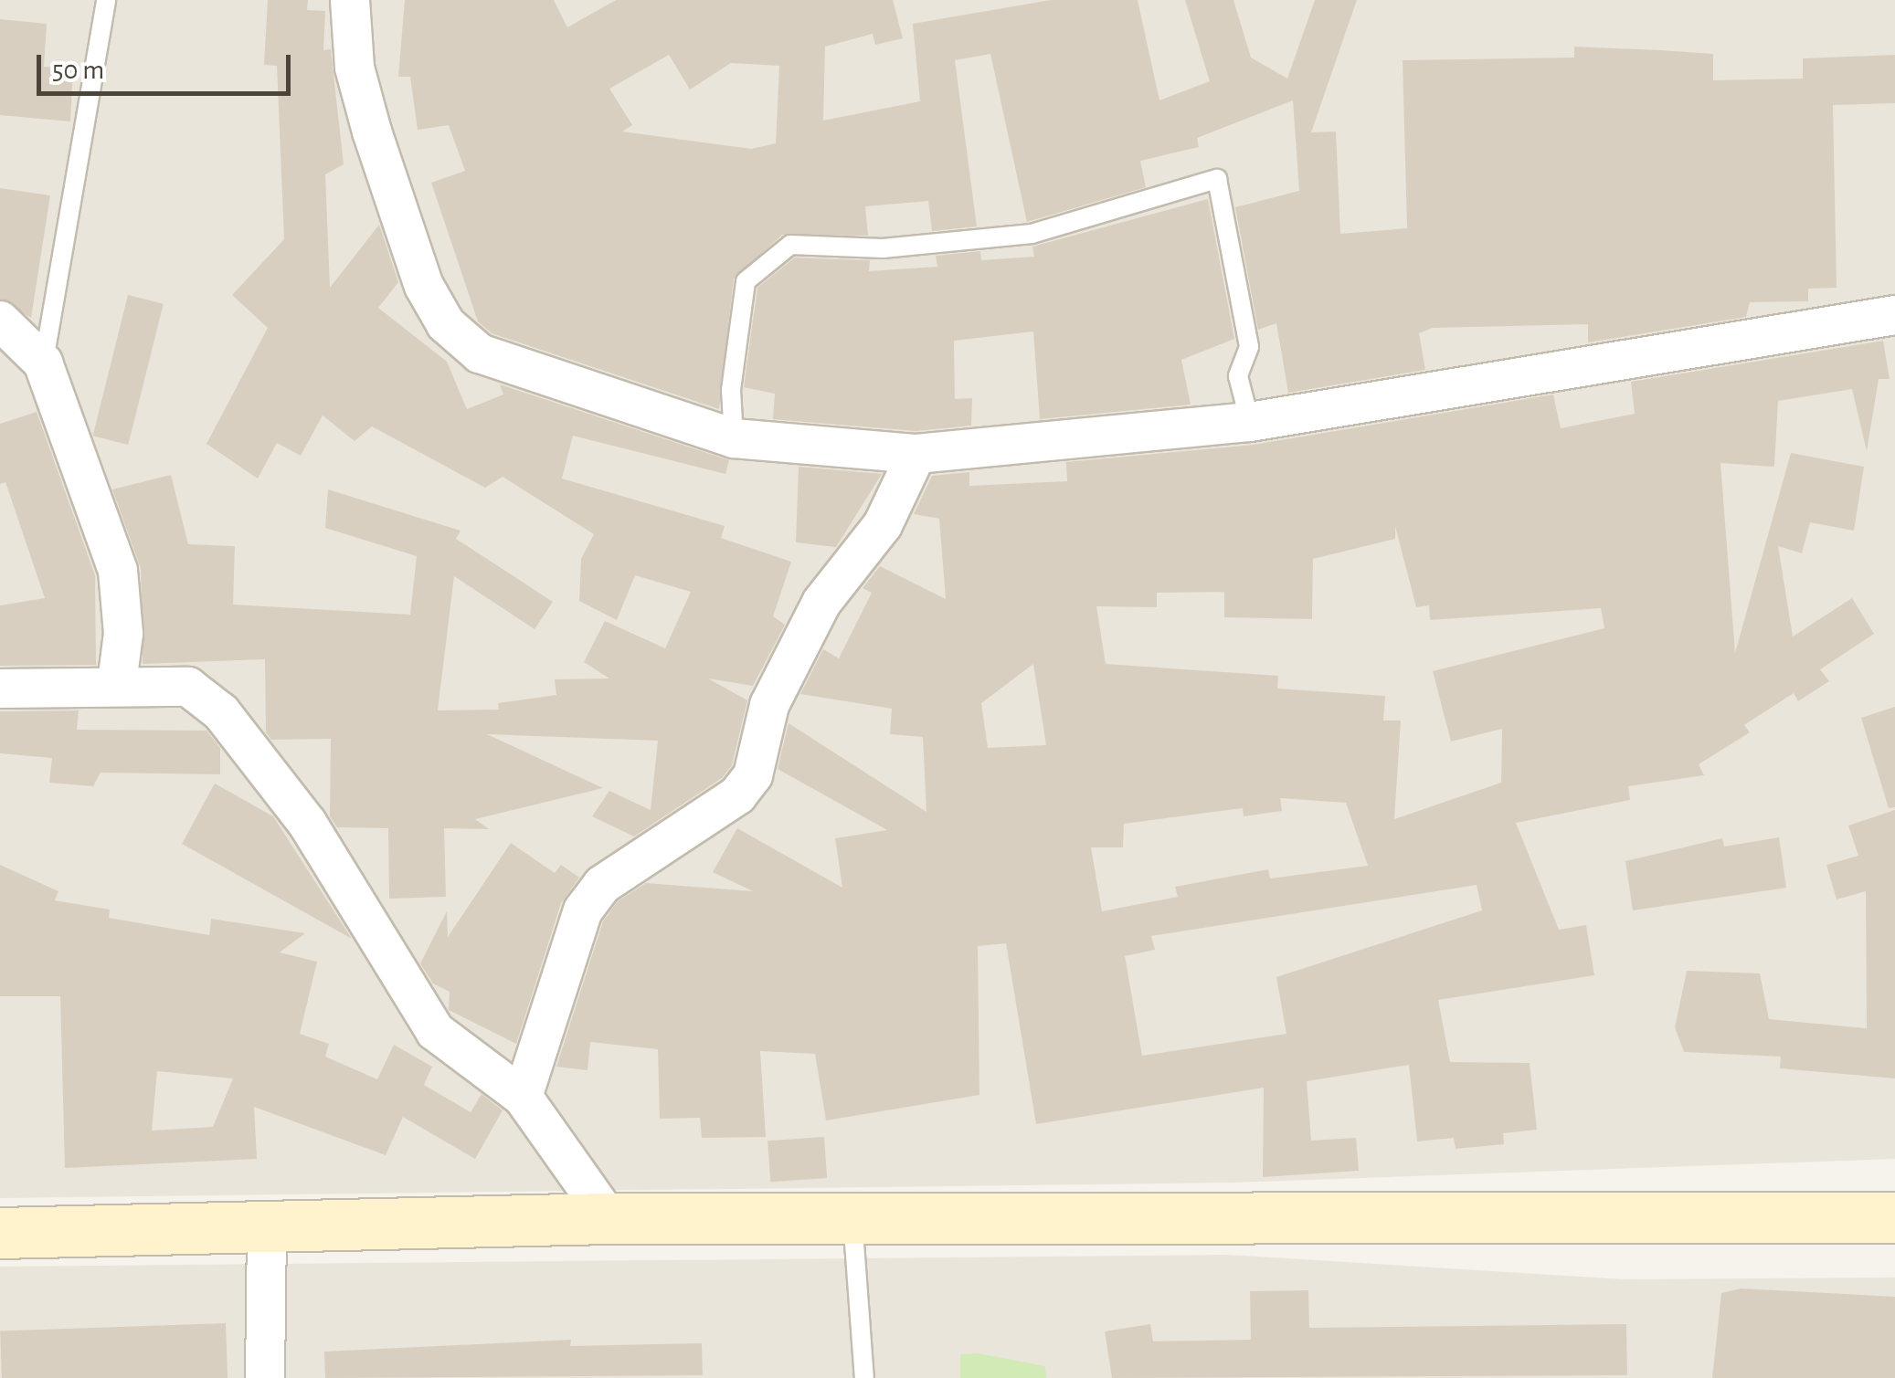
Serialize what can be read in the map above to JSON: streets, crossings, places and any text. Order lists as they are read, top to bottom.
{
  "scale_bar": "50 m"
}
